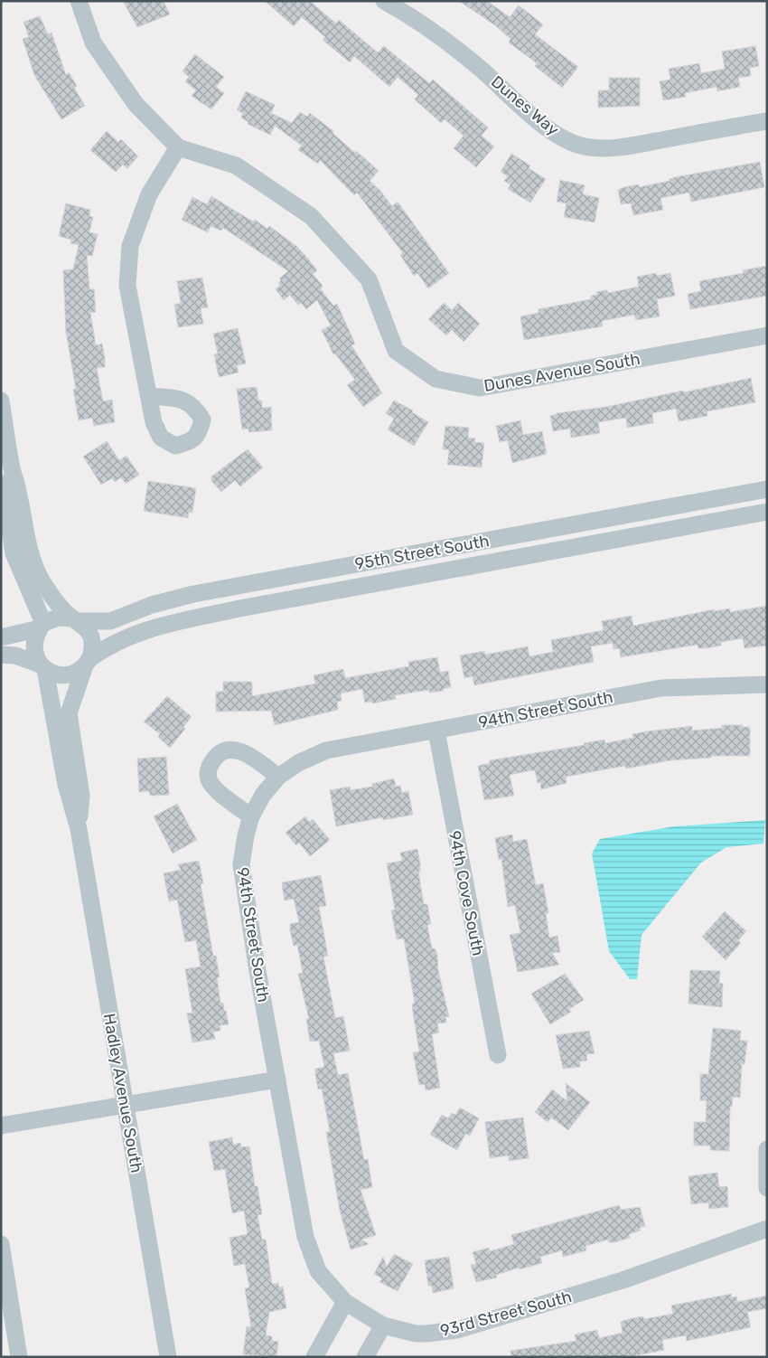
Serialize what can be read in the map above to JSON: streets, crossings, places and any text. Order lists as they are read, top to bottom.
{
  "streets": {
    "street": [
      "Dunes Way",
      "Dunes Avenue South",
      "95th Street South",
      "94th Street South",
      "94th Cove South",
      "Hadley Avenue South",
      "93rd Street South"
    ]
  },
  "crossings": [
    ["95th Street South", "Hadley Avenue South"],
    ["94th Street South", "94th Cove South"],
    ["94th Street South", "93rd Street South"]
  ]
}
